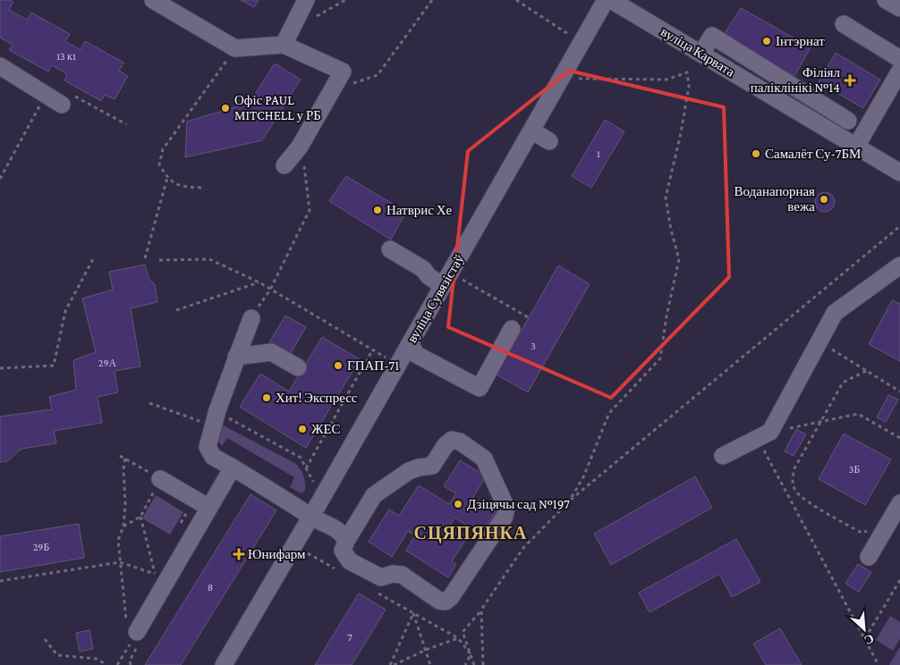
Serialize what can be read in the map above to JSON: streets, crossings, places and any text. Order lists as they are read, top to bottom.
{
  "streets": {
    "street": ["вуліца Карвата", "вуліца Сувязістаў"]
  },
  "districts": ["СЦЯПЯНКА"],
  "places": {
    "other": [
      "Інтэрнат",
      "Офіс PAUL MITCHELL у РБ",
      "Самалёт Су-7БМ",
      "Воданапорная вежа",
      "Натврис Хе",
      "ГПАП-71",
      "Хит! Экспресс",
      "ЖЕС",
      "Дзіцячы сад №197"
    ],
    "health": ["Філіял паліклінікі №14", "Юнифарм"]
  },
  "house_numbers": [
    "13 к1",
    "1",
    "3",
    "29А",
    "3Б",
    "29Б",
    "8",
    "7"
  ],
  "north": "bottom right"
}
